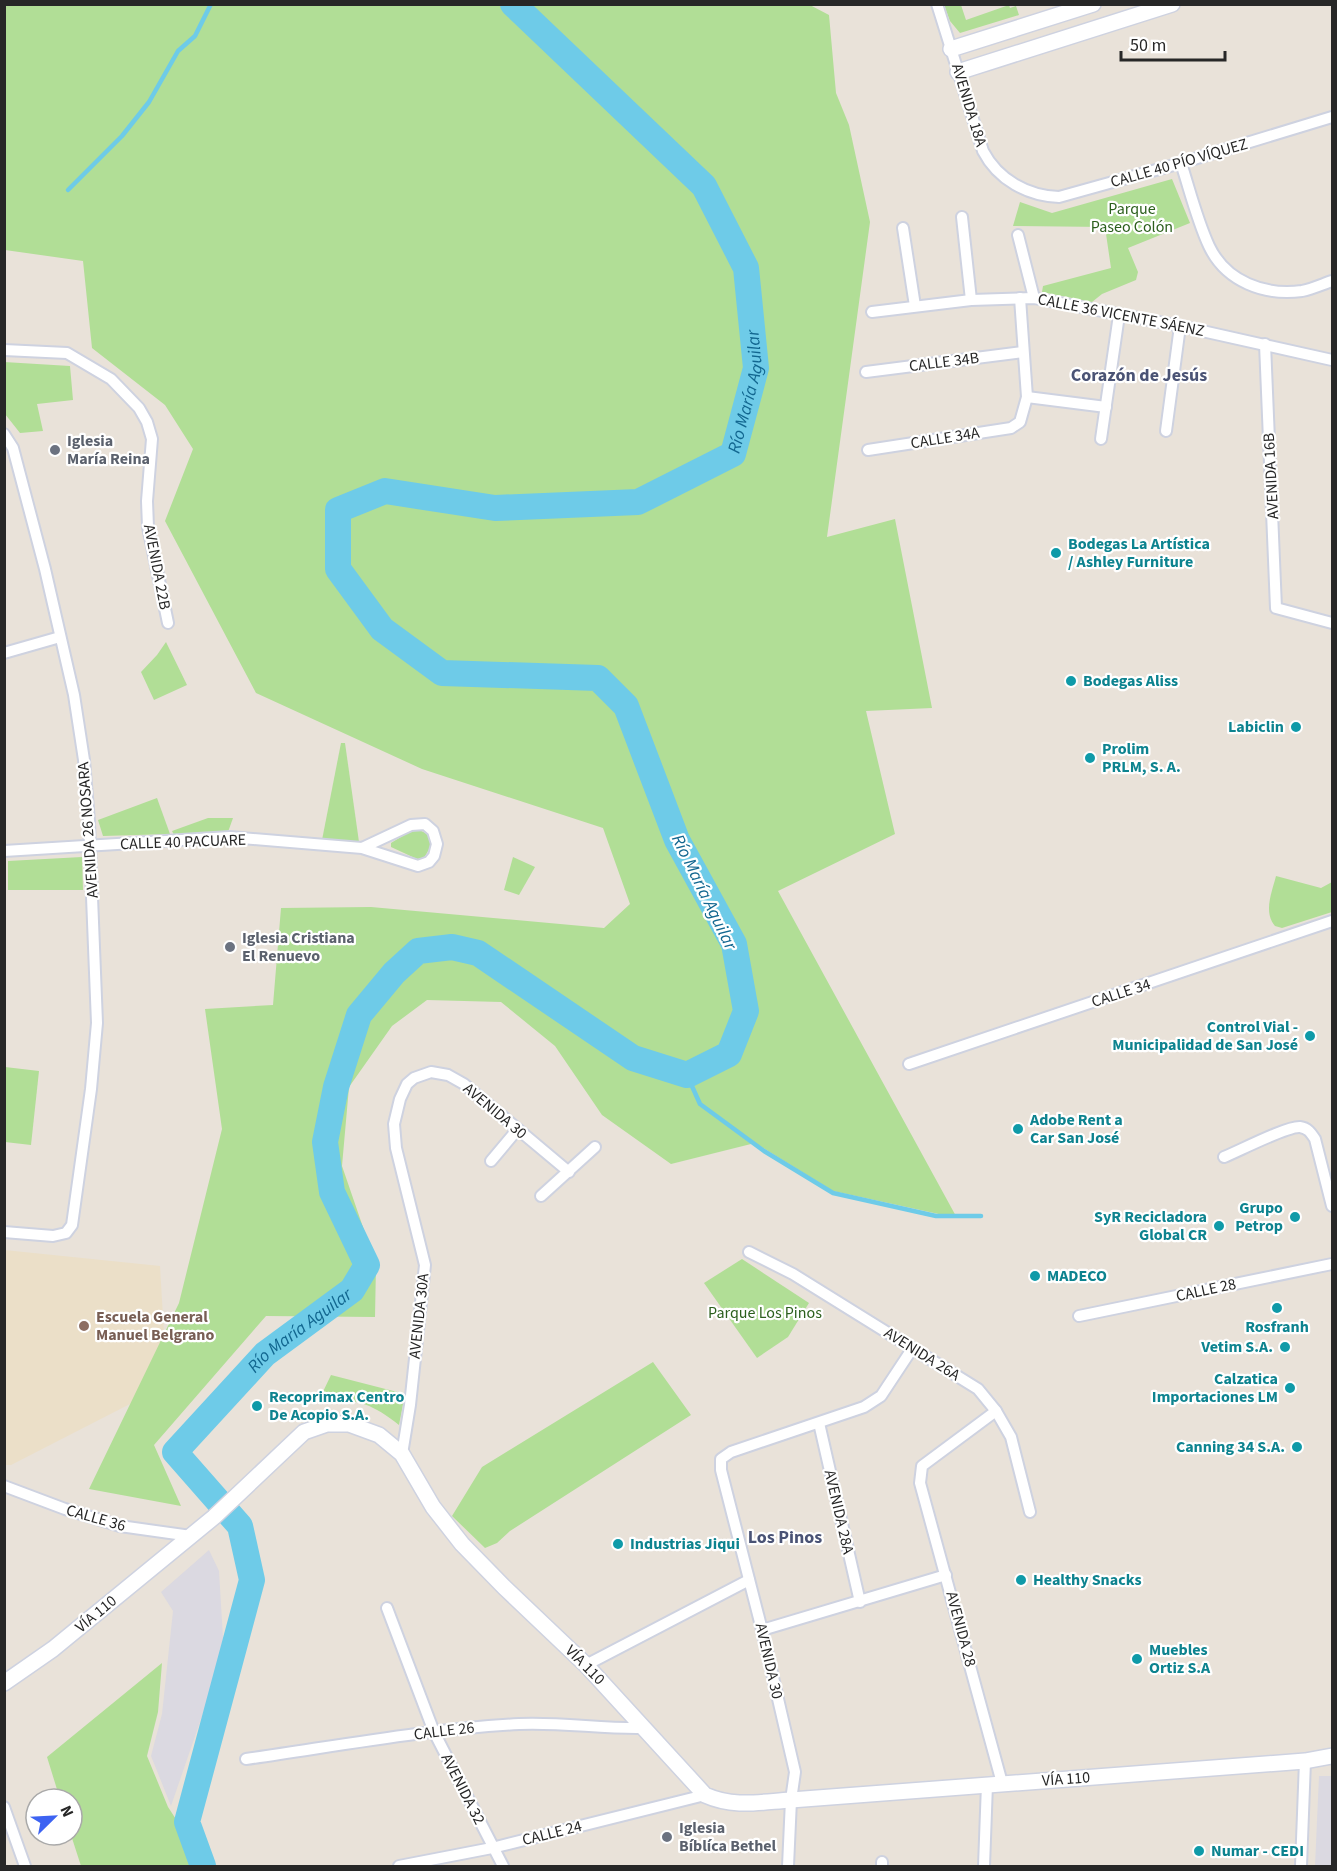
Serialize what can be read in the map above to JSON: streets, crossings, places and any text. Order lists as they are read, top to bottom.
{
  "streets": {
    "main road": ["VÍA 110"],
    "street": [
      "AVENIDA 18A",
      "CALLE 40 PÍO VÍQUEZ",
      "CALLE 36 VICENTE SÁENZ",
      "CALLE 34B",
      "CALLE 34A",
      "AVENIDA 16B",
      "AVENIDA 22B",
      "AVENIDA 26 NOSARA",
      "CALLE 40 PACUARE",
      "CALLE 34",
      "AVENIDA 30",
      "CALLE 28",
      "AVENIDA 30A",
      "AVENIDA 26A",
      "AVENIDA 28A",
      "CALLE 36",
      "AVENIDA 28",
      "CALLE 26",
      "AVENIDA 32",
      "CALLE 24"
    ]
  },
  "crossings": [
    ["AVENIDA 18A", "CALLE 40 PÍO VÍQUEZ"],
    ["CALLE 36 VICENTE SÁENZ", "AVENIDA 16B"],
    ["AVENIDA 26 NOSARA", "CALLE 40 PACUARE"],
    ["AVENIDA 30", "AVENIDA 30A"],
    ["AVENIDA 30", "AVENIDA 28A"],
    ["AVENIDA 30", "VÍA 110"],
    ["AVENIDA 30A", "VÍA 110"],
    ["AVENIDA 26A", "AVENIDA 28"],
    ["CALLE 36", "VÍA 110"],
    ["VÍA 110", "AVENIDA 28"],
    ["VÍA 110", "CALLE 26"],
    ["VÍA 110", "CALLE 24"],
    ["CALLE 26", "AVENIDA 32"],
    ["AVENIDA 32", "CALLE 24"]
  ],
  "districts": ["Corazón de Jesús", "Los Pinos"],
  "water": ["Río María Aguilar"],
  "parks": ["Parque Paseo Colón", "Parque Los Pinos"],
  "places": [
    "Iglesia María Reina",
    "Bodegas La Artística / Ashley Furniture",
    "Bodegas Aliss",
    "Labiclin",
    "Prolim PRLM, S. A.",
    "Iglesia Cristiana El Renuevo",
    "Control Vial - Municipalidad de San José",
    "Adobe Rent a Car San José",
    "Grupo Petrop",
    "SyR Recicladora Global CR",
    "MADECO",
    "Rosfranh",
    "Escuela General Manuel Belgrano",
    "Vetim S.A.",
    "Calzatica Importaciones LM",
    "Recoprimax Centro De Acopio S.A.",
    "Canning 34 S.A.",
    "Industrias Jiqui",
    "Healthy Snacks",
    "Muebles Ortiz S.A",
    "Iglesia Bíblíca Bethel",
    "Numar - CEDI"
  ],
  "scale_bar": "50 m",
  "north": "top right"
}
